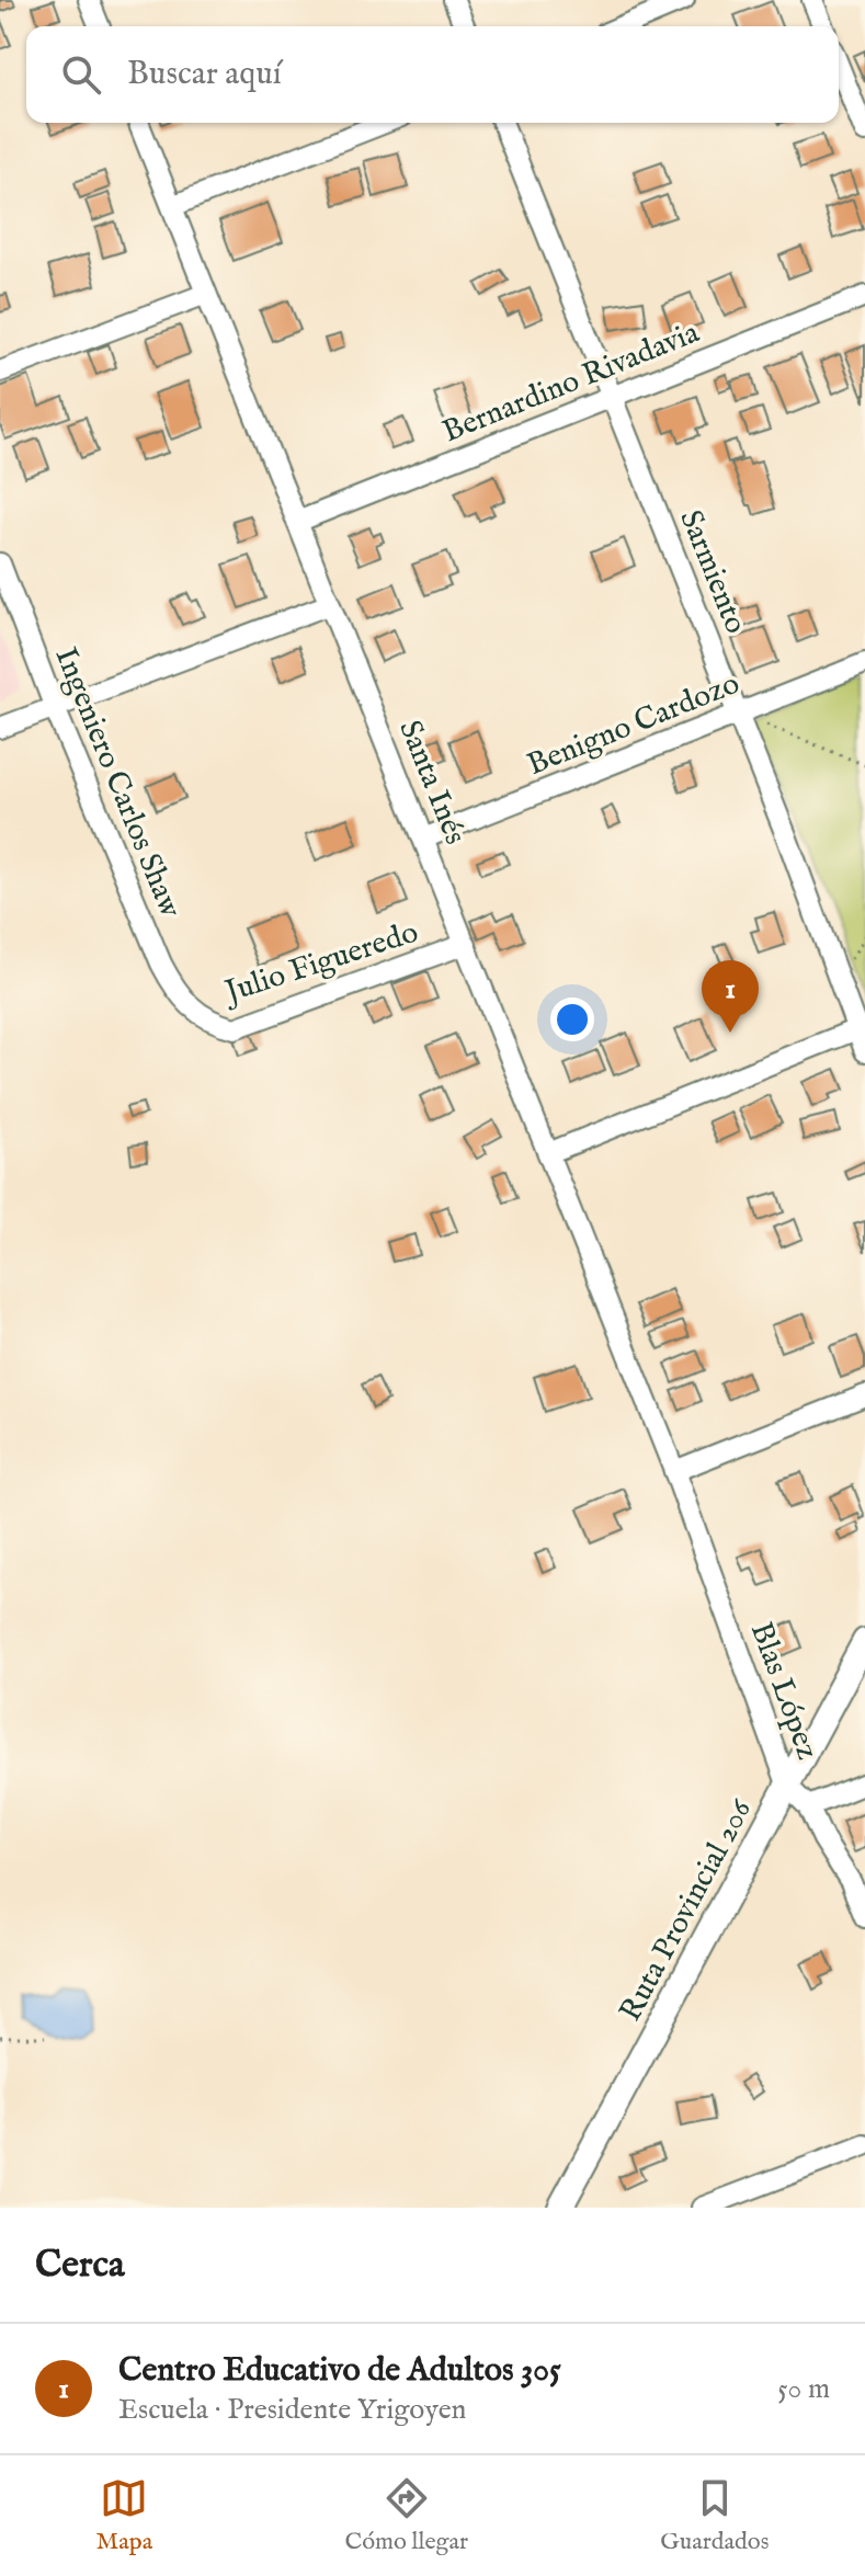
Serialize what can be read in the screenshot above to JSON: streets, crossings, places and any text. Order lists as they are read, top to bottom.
{
  "streets": {
    "main road": ["Ruta Provincial 206"],
    "street": [
      "Bernardino Rivadavia",
      "Sarmiento",
      "Benigno Cardozo",
      "Ingeniero Carlos Shaw",
      "Santa Inés",
      "Julio Figueredo",
      "Blas López"
    ]
  },
  "crossings": [
    ["Bernardino Rivadavia", "Sarmiento"],
    ["Bernardino Rivadavia", "Santa Inés"],
    ["Sarmiento", "Benigno Cardozo"],
    ["Benigno Cardozo", "Santa Inés"],
    ["Ingeniero Carlos Shaw", "Julio Figueredo"],
    ["Santa Inés", "Julio Figueredo"],
    ["Santa Inés", "Blas López"],
    ["Blas López", "Ruta Provincial 206"]
  ],
  "page": {
    "search": "Buscar aquí",
    "pins": "1",
    "heading": "Cerca",
    "list": [
      {
        "mark": "1",
        "name": "Centro Educativo de Adultos 305",
        "note": "Escuela · Presidente Yrigoyen",
        "value": "50 m"
      }
    ],
    "nav": ["Mapa", "Cómo llegar", "Guardados"]
  }
}
